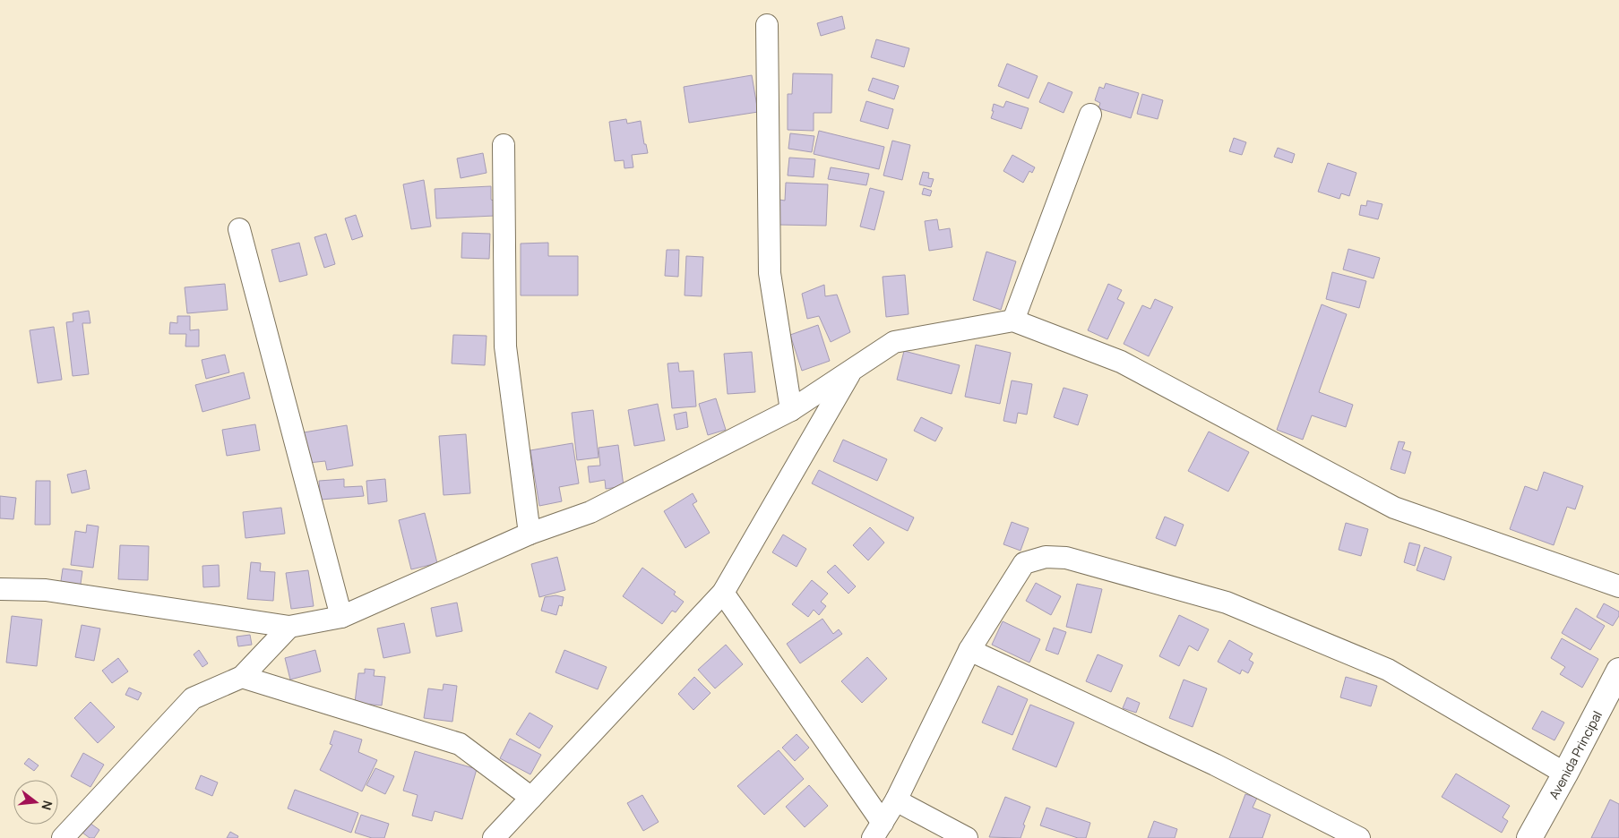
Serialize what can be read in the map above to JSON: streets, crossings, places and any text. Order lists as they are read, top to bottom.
{
  "streets": {
    "main road": ["Avenida Principal"]
  },
  "north": "right"
}
